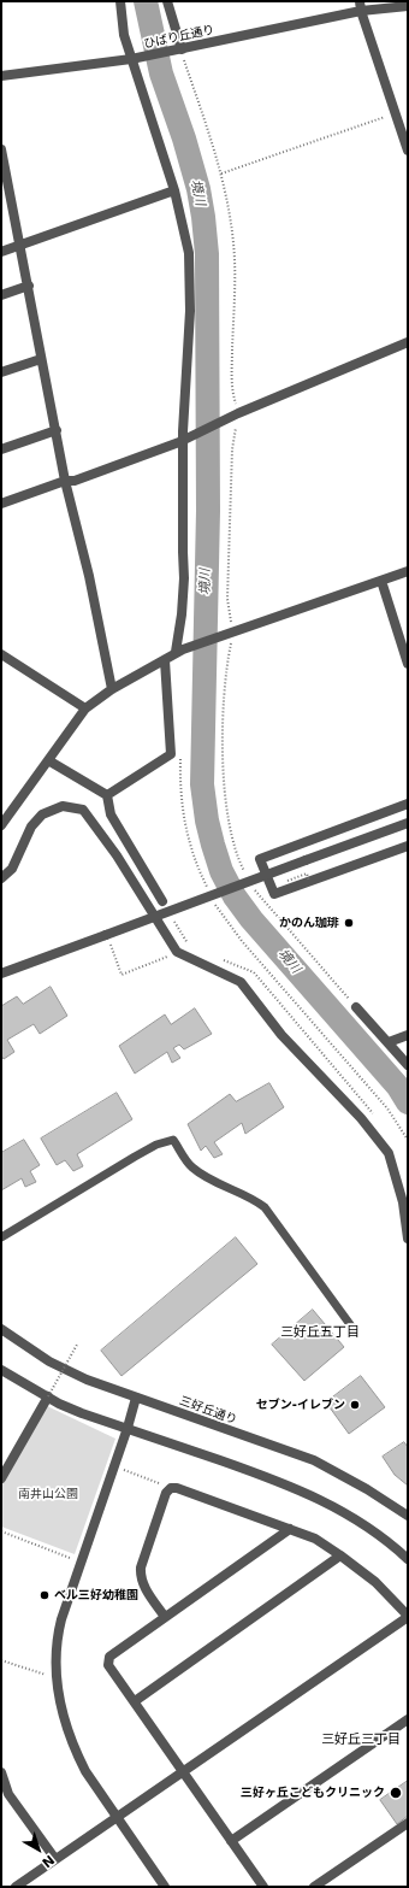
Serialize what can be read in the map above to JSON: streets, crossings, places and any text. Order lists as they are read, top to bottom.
{
  "streets": {
    "street": ["ひばり丘通り", "三好丘通り"]
  },
  "districts": ["三好丘五丁目", "三好丘三丁目"],
  "water": ["境川"],
  "parks": ["南井山公園"],
  "places": [
    "かのん珈琲",
    "セブン-イレブン",
    "ベル三好幼稚園",
    "三好ヶ丘こどもクリニック"
  ],
  "north": "bottom right"
}
